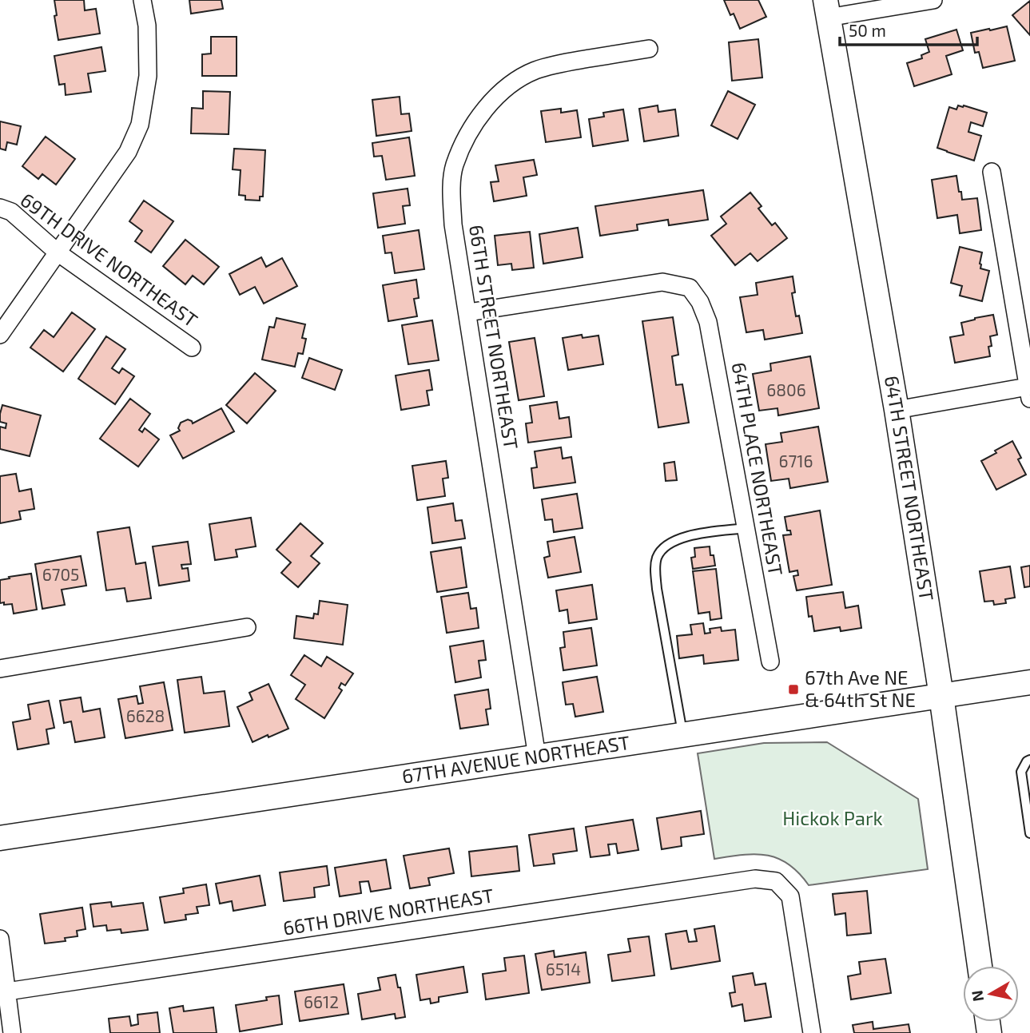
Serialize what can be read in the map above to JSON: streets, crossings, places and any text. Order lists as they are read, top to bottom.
{
  "streets": {
    "main road": ["64TH STREET NORTHEAST", "67TH AVENUE NORTHEAST"],
    "street": [
      "69TH DRIVE NORTHEAST",
      "66TH STREET NORTHEAST",
      "64TH PLACE NORTHEAST",
      "66TH DRIVE NORTHEAST"
    ]
  },
  "crossings": [
    ["66TH STREET NORTHEAST", "64TH PLACE NORTHEAST"],
    ["66TH STREET NORTHEAST", "67TH AVENUE NORTHEAST"],
    ["64TH STREET NORTHEAST", "67TH AVENUE NORTHEAST"]
  ],
  "parks": ["Hickok Park"],
  "places": {
    "transit": ["67th Ave NE & 64th St NE"]
  },
  "house_numbers": [
    "6806",
    "6716",
    "6705",
    "6628",
    "6514",
    "6612"
  ],
  "scale_bar": "50 m",
  "north": "left"
}
